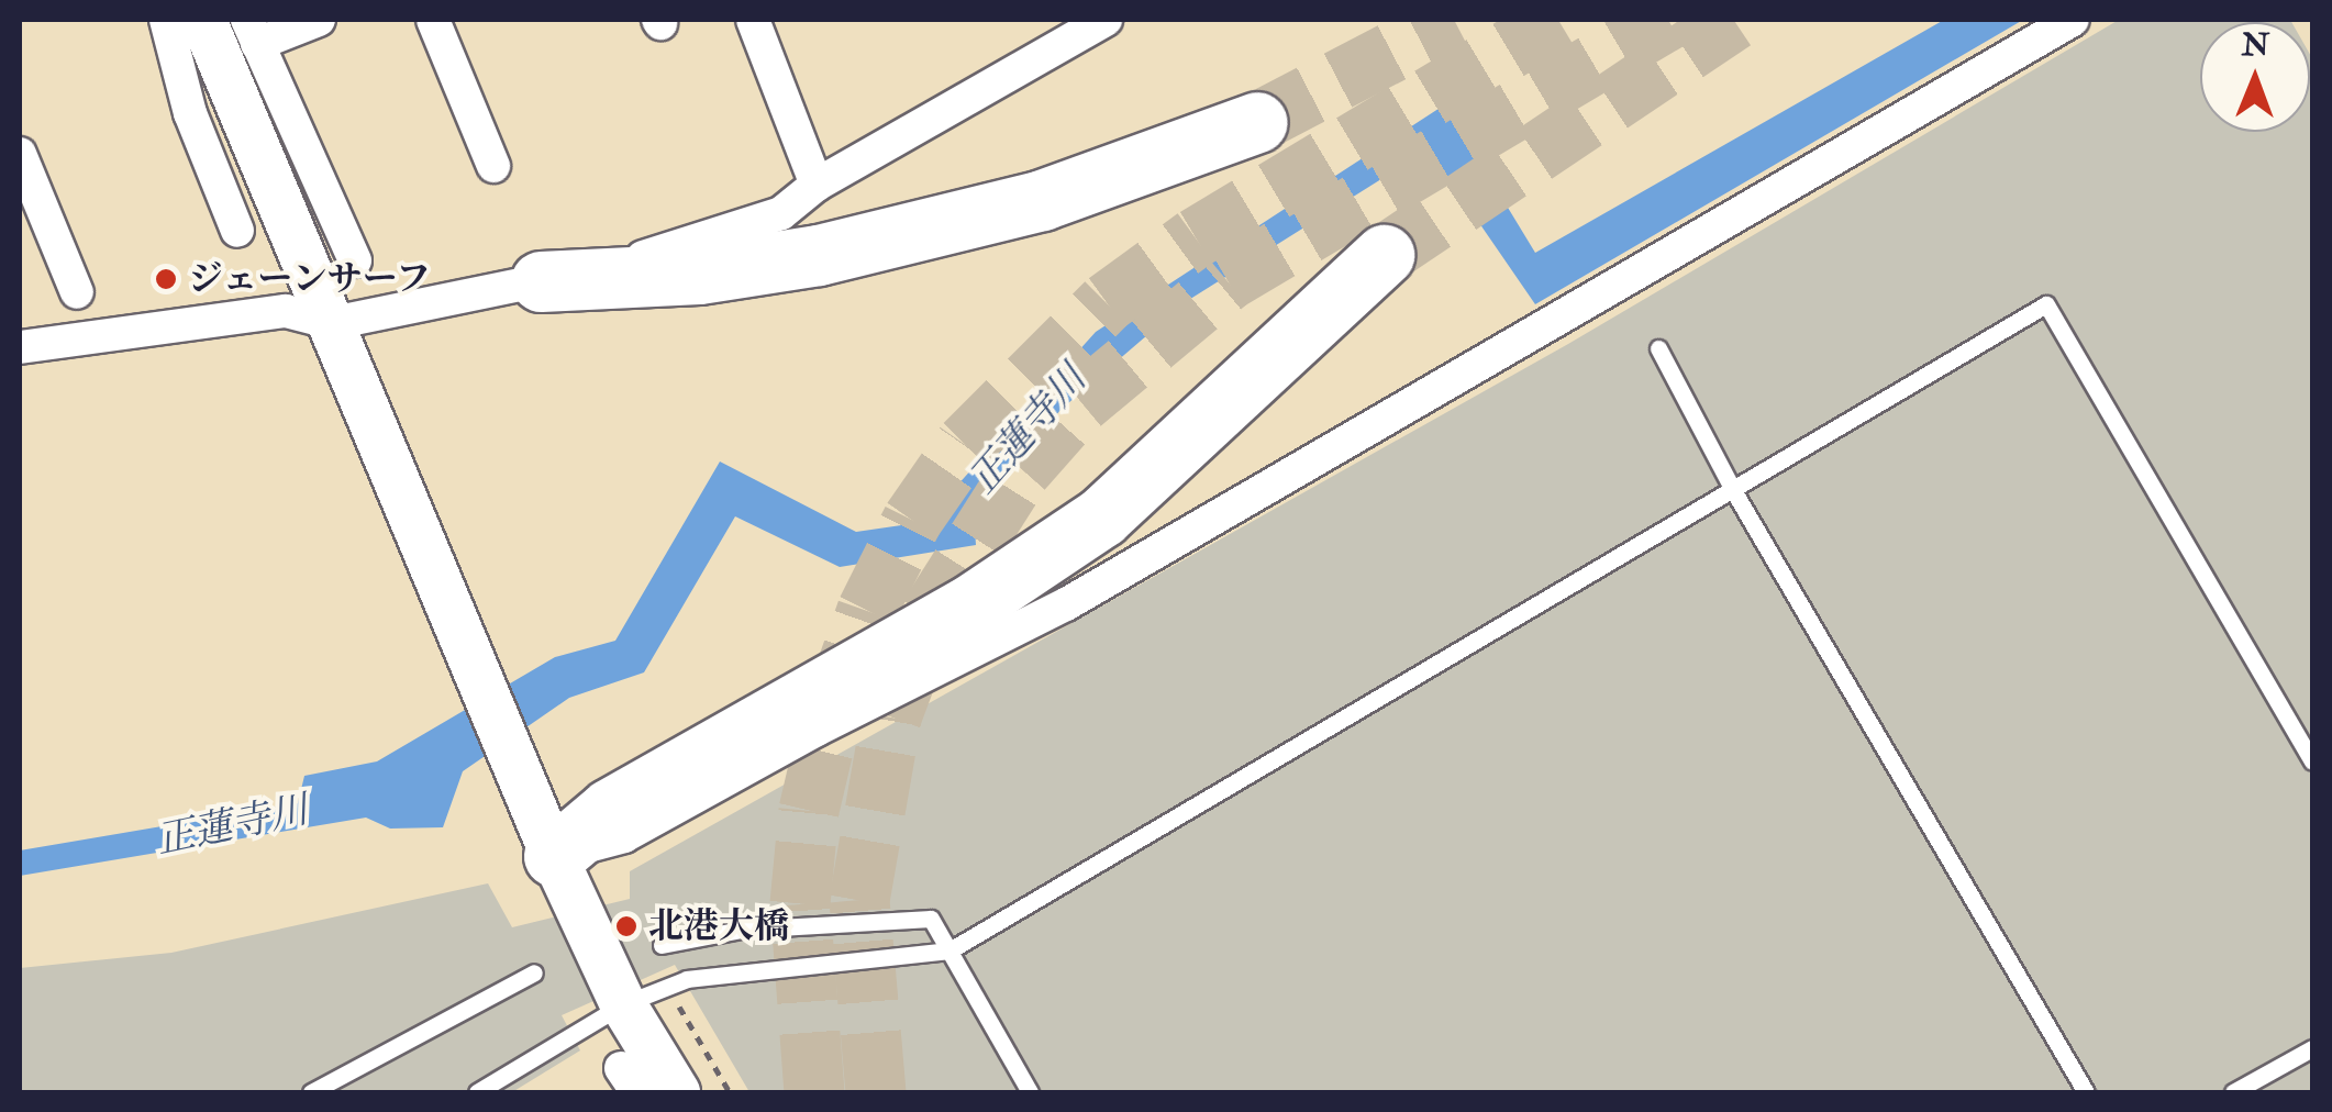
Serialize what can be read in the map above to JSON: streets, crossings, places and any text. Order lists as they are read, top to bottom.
{
  "water": ["正蓮寺川"],
  "places": ["ジェーンサーフ", "北港大橋"],
  "north": "top"
}
